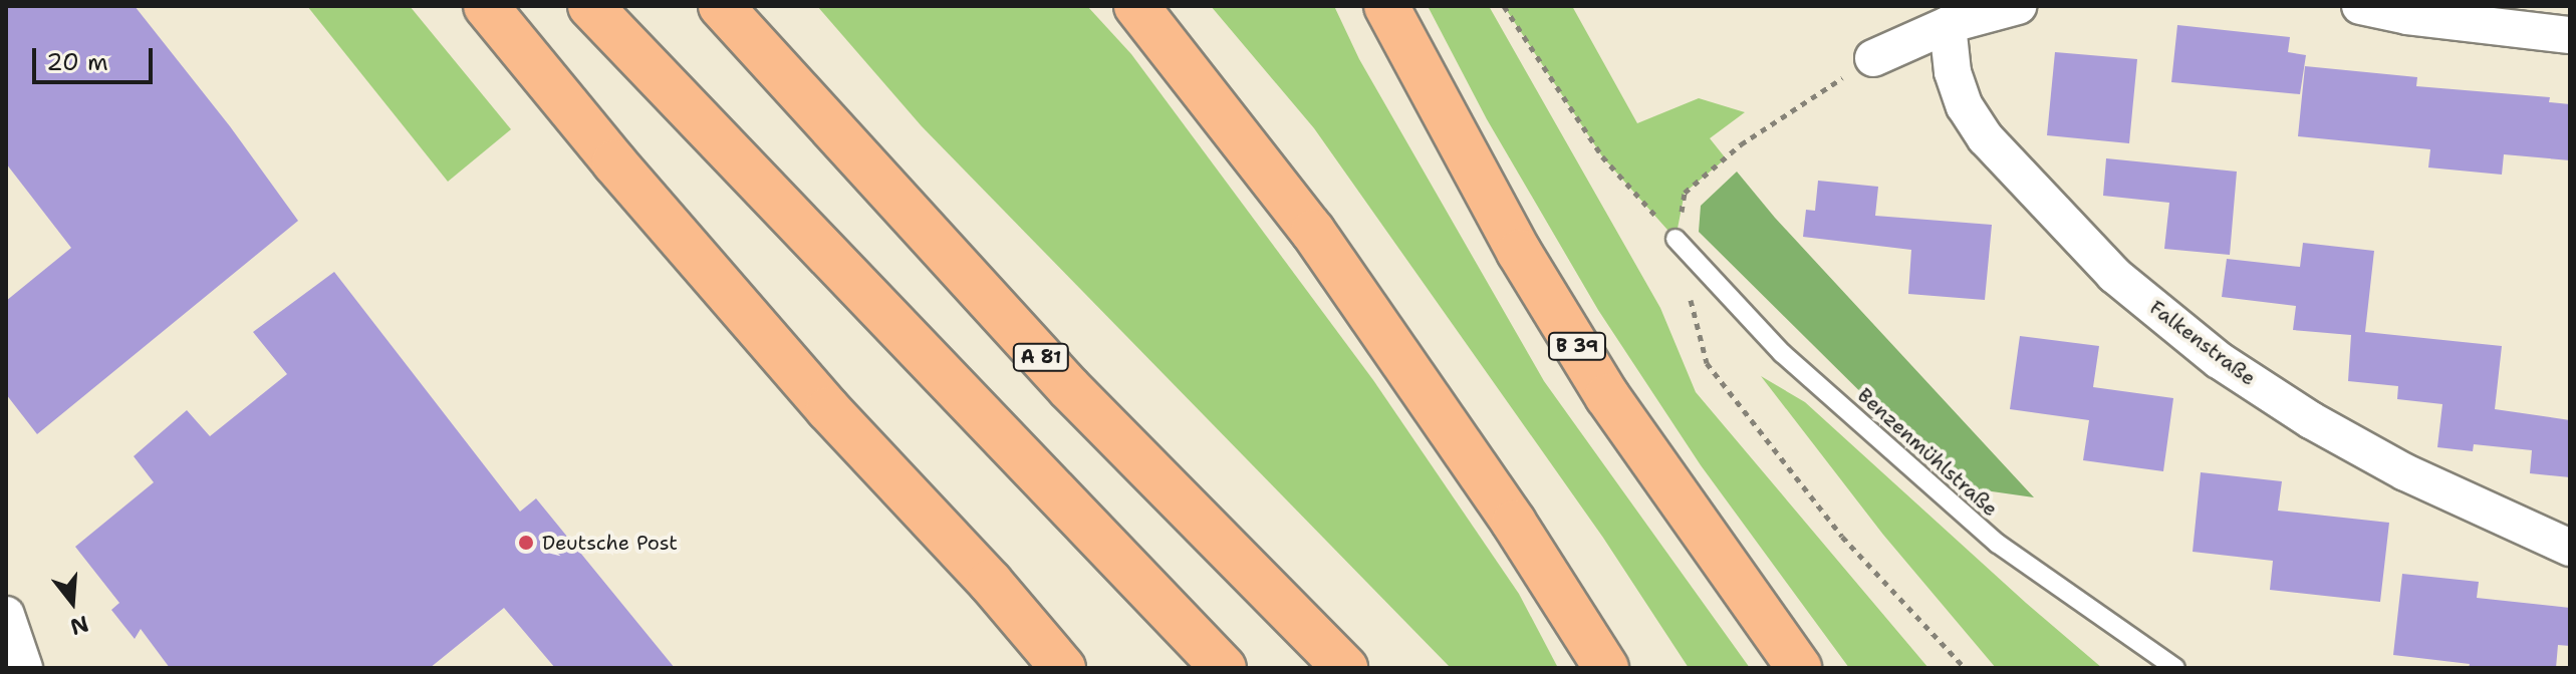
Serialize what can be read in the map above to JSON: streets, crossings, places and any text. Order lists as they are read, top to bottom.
{
  "streets": {
    "main road": ["B 39", "A 81"],
    "street": ["Falkenstraße"],
    "lane": ["Benzenmühlstraße"]
  },
  "places": ["Deutsche Post"],
  "scale_bar": "20 m",
  "north": "bottom"
}
